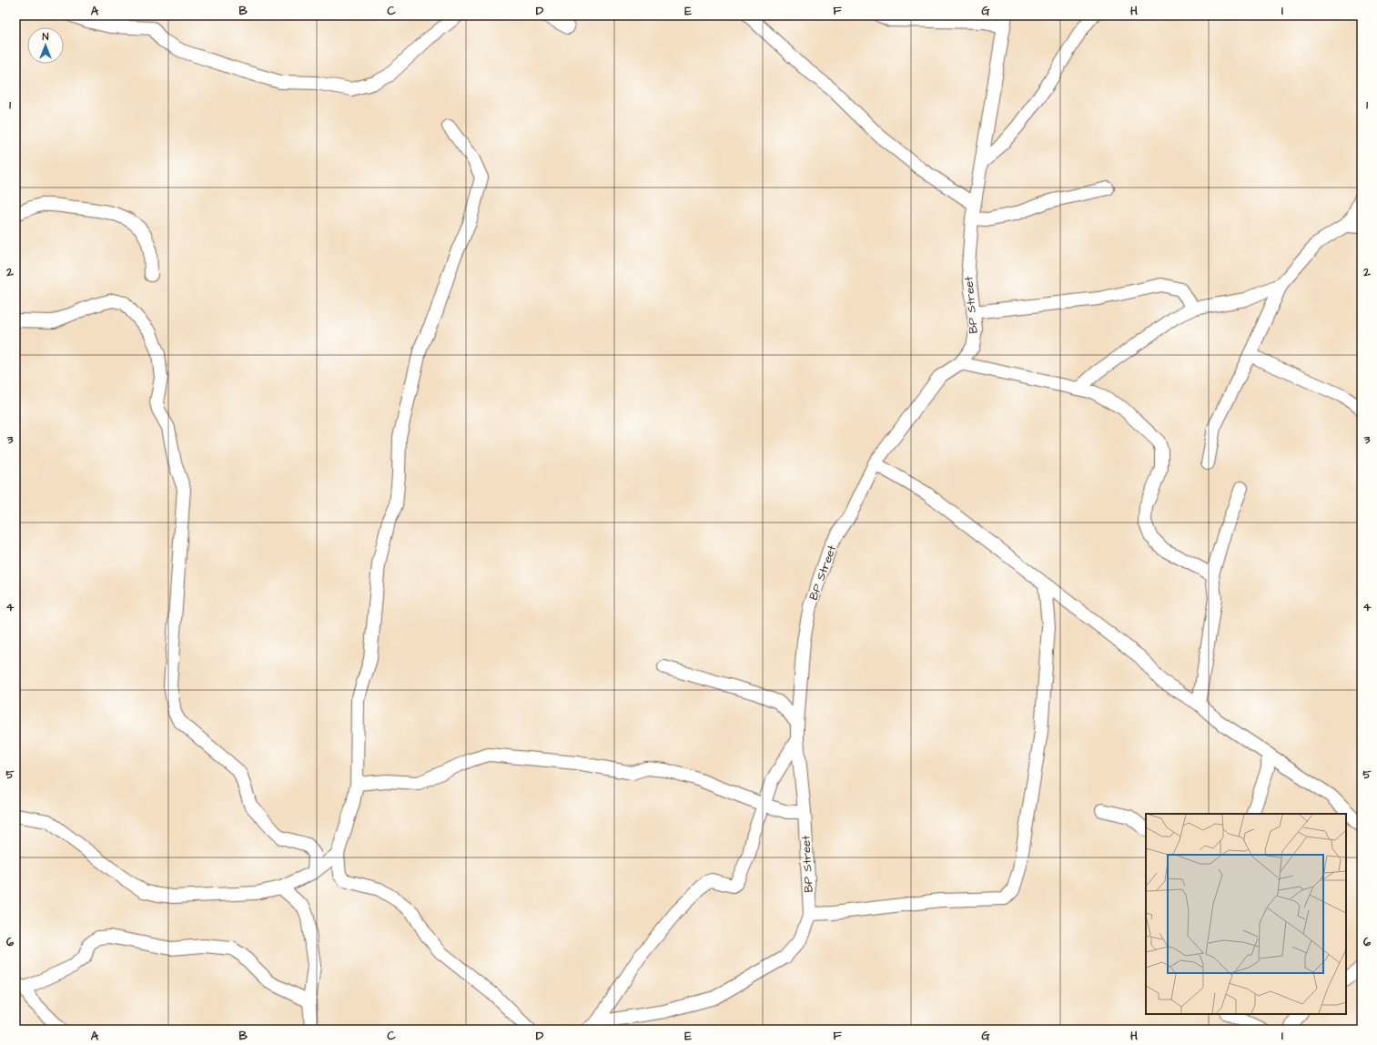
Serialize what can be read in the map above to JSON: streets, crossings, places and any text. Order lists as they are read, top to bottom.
{
  "streets": {
    "street": ["BP Street"]
  },
  "north": "top",
  "grid": {
    "columns": [
      "A",
      "B",
      "C",
      "D",
      "E",
      "F",
      "G",
      "H",
      "I"
    ],
    "rows": [
      "1",
      "2",
      "3",
      "4",
      "5",
      "6"
    ]
  }
}
